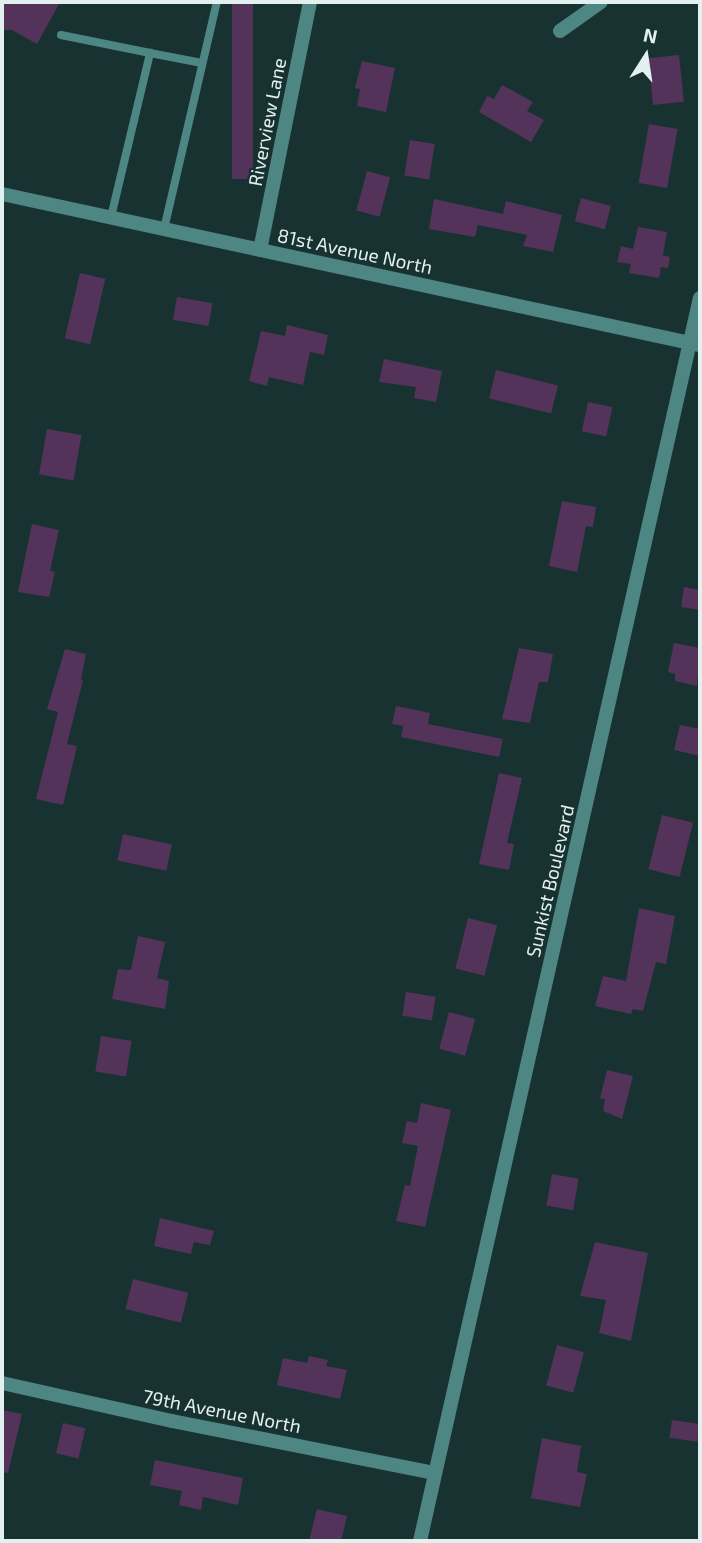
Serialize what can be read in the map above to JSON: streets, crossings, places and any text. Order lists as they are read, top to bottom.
{
  "streets": {
    "street": [
      "Riverview Lane",
      "81st Avenue North",
      "Sunkist Boulevard",
      "79th Avenue North"
    ]
  },
  "crossings": [
    ["Riverview Lane", "81st Avenue North"],
    ["81st Avenue North", "Sunkist Boulevard"],
    ["Sunkist Boulevard", "79th Avenue North"]
  ],
  "north": "top"
}
